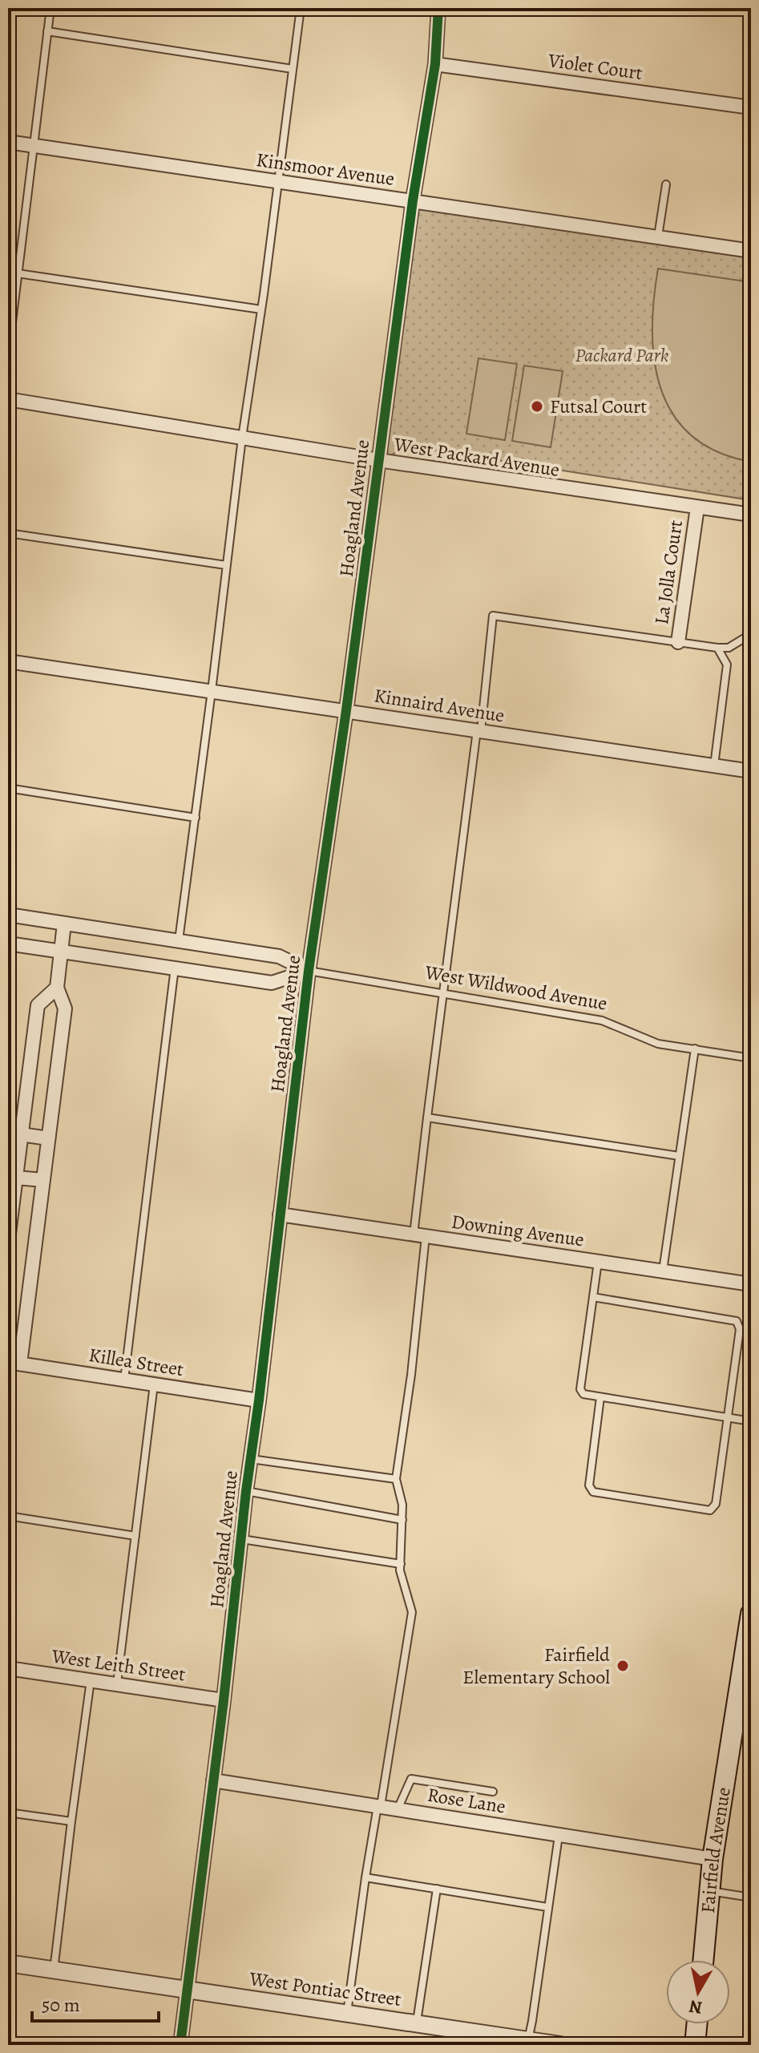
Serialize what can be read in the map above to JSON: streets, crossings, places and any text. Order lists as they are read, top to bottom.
{
  "streets": {
    "main road": ["Fairfield Avenue"],
    "street": [
      "Violet Court",
      "Kinsmoor Avenue",
      "West Packard Avenue",
      "Hoagland Avenue",
      "La Jolla Court",
      "Kinnaird Avenue",
      "West Wildwood Avenue",
      "Downing Avenue",
      "Killea Street",
      "West Leith Street",
      "Rose Lane",
      "West Pontiac Street"
    ]
  },
  "crossings": [
    ["Violet Court", "Hoagland Avenue"],
    ["Kinsmoor Avenue", "Hoagland Avenue"],
    ["West Packard Avenue", "Hoagland Avenue"],
    ["West Packard Avenue", "La Jolla Court"],
    ["Hoagland Avenue", "Kinnaird Avenue"],
    ["Hoagland Avenue", "West Wildwood Avenue"],
    ["Hoagland Avenue", "Downing Avenue"],
    ["Hoagland Avenue", "Killea Street"],
    ["Hoagland Avenue", "West Leith Street"],
    ["Hoagland Avenue", "Rose Lane"],
    ["Hoagland Avenue", "West Pontiac Street"],
    ["Rose Lane", "Fairfield Avenue"]
  ],
  "parks": ["Packard Park"],
  "places": ["Futsal Court", "Fairfield Elementary School"],
  "scale_bar": "50 m",
  "north": "bottom"
}
